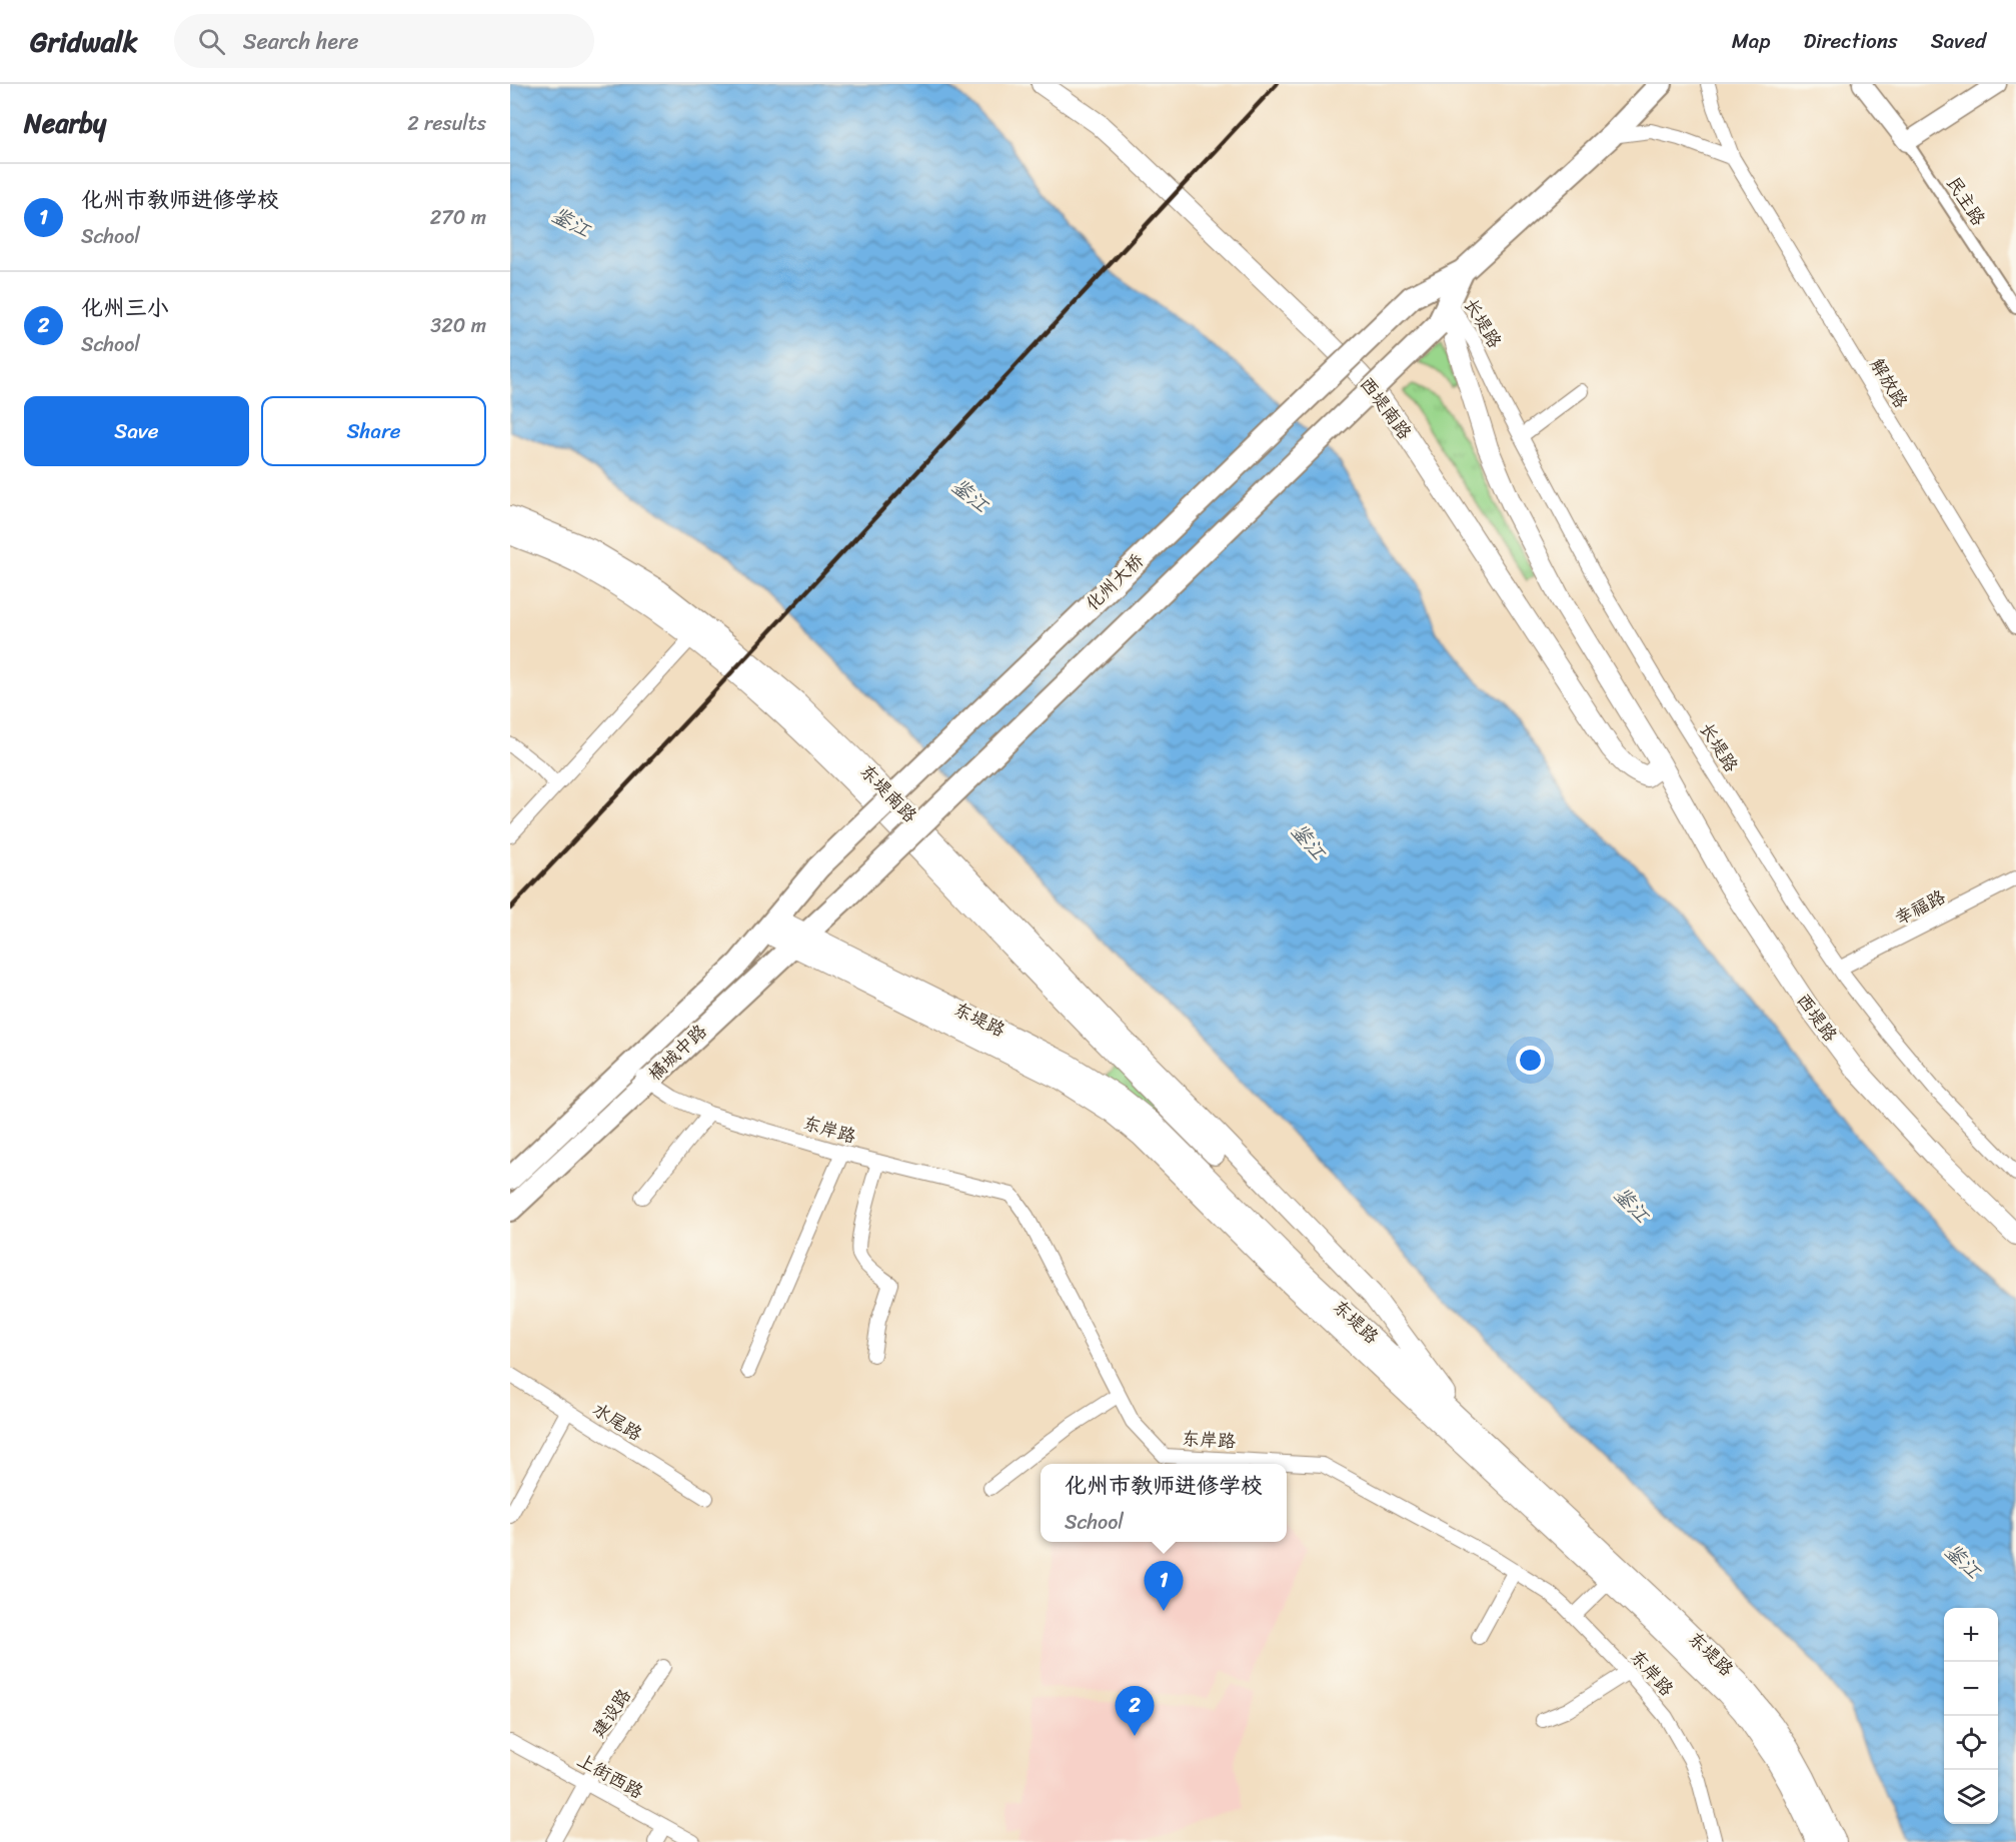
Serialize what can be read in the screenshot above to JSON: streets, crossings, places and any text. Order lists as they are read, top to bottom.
{
  "streets": {
    "main road": [
      "西堤南路",
      "化州大桥",
      "东堤南路",
      "西堤路",
      "东堤路",
      "橘城中路"
    ],
    "street": [
      "民主路",
      "长堤路",
      "解放路",
      "幸福路",
      "东岸路",
      "水尾路",
      "建设路",
      "上街西路"
    ]
  },
  "crossings": [
    ["长堤路", "幸福路"],
    ["长堤路", "西堤路"],
    ["长堤路", "橘城中路"],
    ["西堤南路", "西堤路"],
    ["化州大桥", "橘城中路"],
    ["东堤南路", "东堤路"],
    ["西堤路", "橘城中路"],
    ["东堤路", "橘城中路"],
    ["橘城中路", "东岸路"],
    ["建设路", "上街西路"]
  ],
  "water": ["鉴江"],
  "page": {
    "header": "Gridwalk",
    "search": "Search here",
    "nav": ["Map", "Directions", "Saved"],
    "heading": ["Nearby", "2 results"],
    "list": [
      {
        "mark": "1",
        "name": "化州市教师进修学校",
        "note": "School",
        "value": "270 m"
      },
      {
        "mark": "2",
        "name": "化州三小",
        "note": "School",
        "value": "320 m"
      }
    ],
    "buttons": ["Save", "Share"],
    "popup": ["化州市教师进修学校", "School"],
    "pins": ["1", "2"],
    "map_buttons": ["+", "−"]
  }
}
